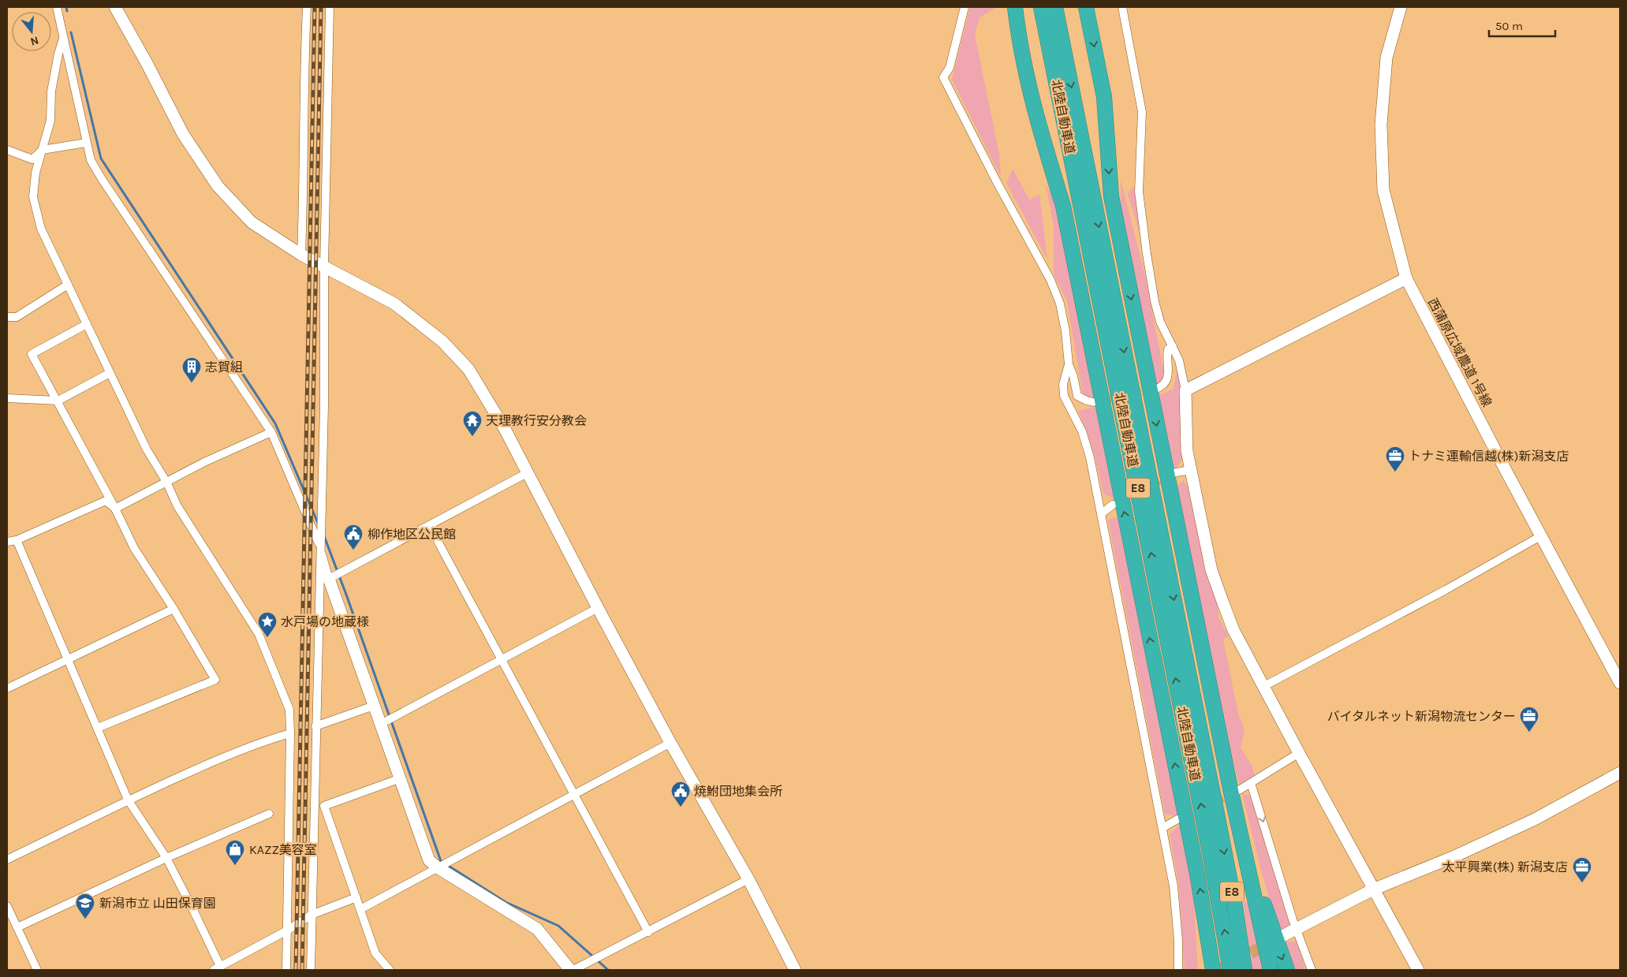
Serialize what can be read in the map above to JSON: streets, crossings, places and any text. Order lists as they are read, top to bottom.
{
  "streets": {
    "highway": ["北陸自動車道", "E8"],
    "street": ["西蒲原広域農道 1号線"]
  },
  "places": {
    "building": ["志賀組"],
    "temple": ["天理教行安分教会"],
    "office": ["トナミ運輸信越(株)新潟支店", "バイタルネット新潟物流センター", "太平興業(株) 新潟支店"],
    "public building": ["柳作地区公民館", "焼鮒団地集会所"],
    "place": ["水戸場の地蔵様"],
    "shop": ["KAZZ美容室"],
    "school or university": ["新潟市立 山田保育園"]
  },
  "scale_bar": "50 m",
  "north": "bottom"
}
